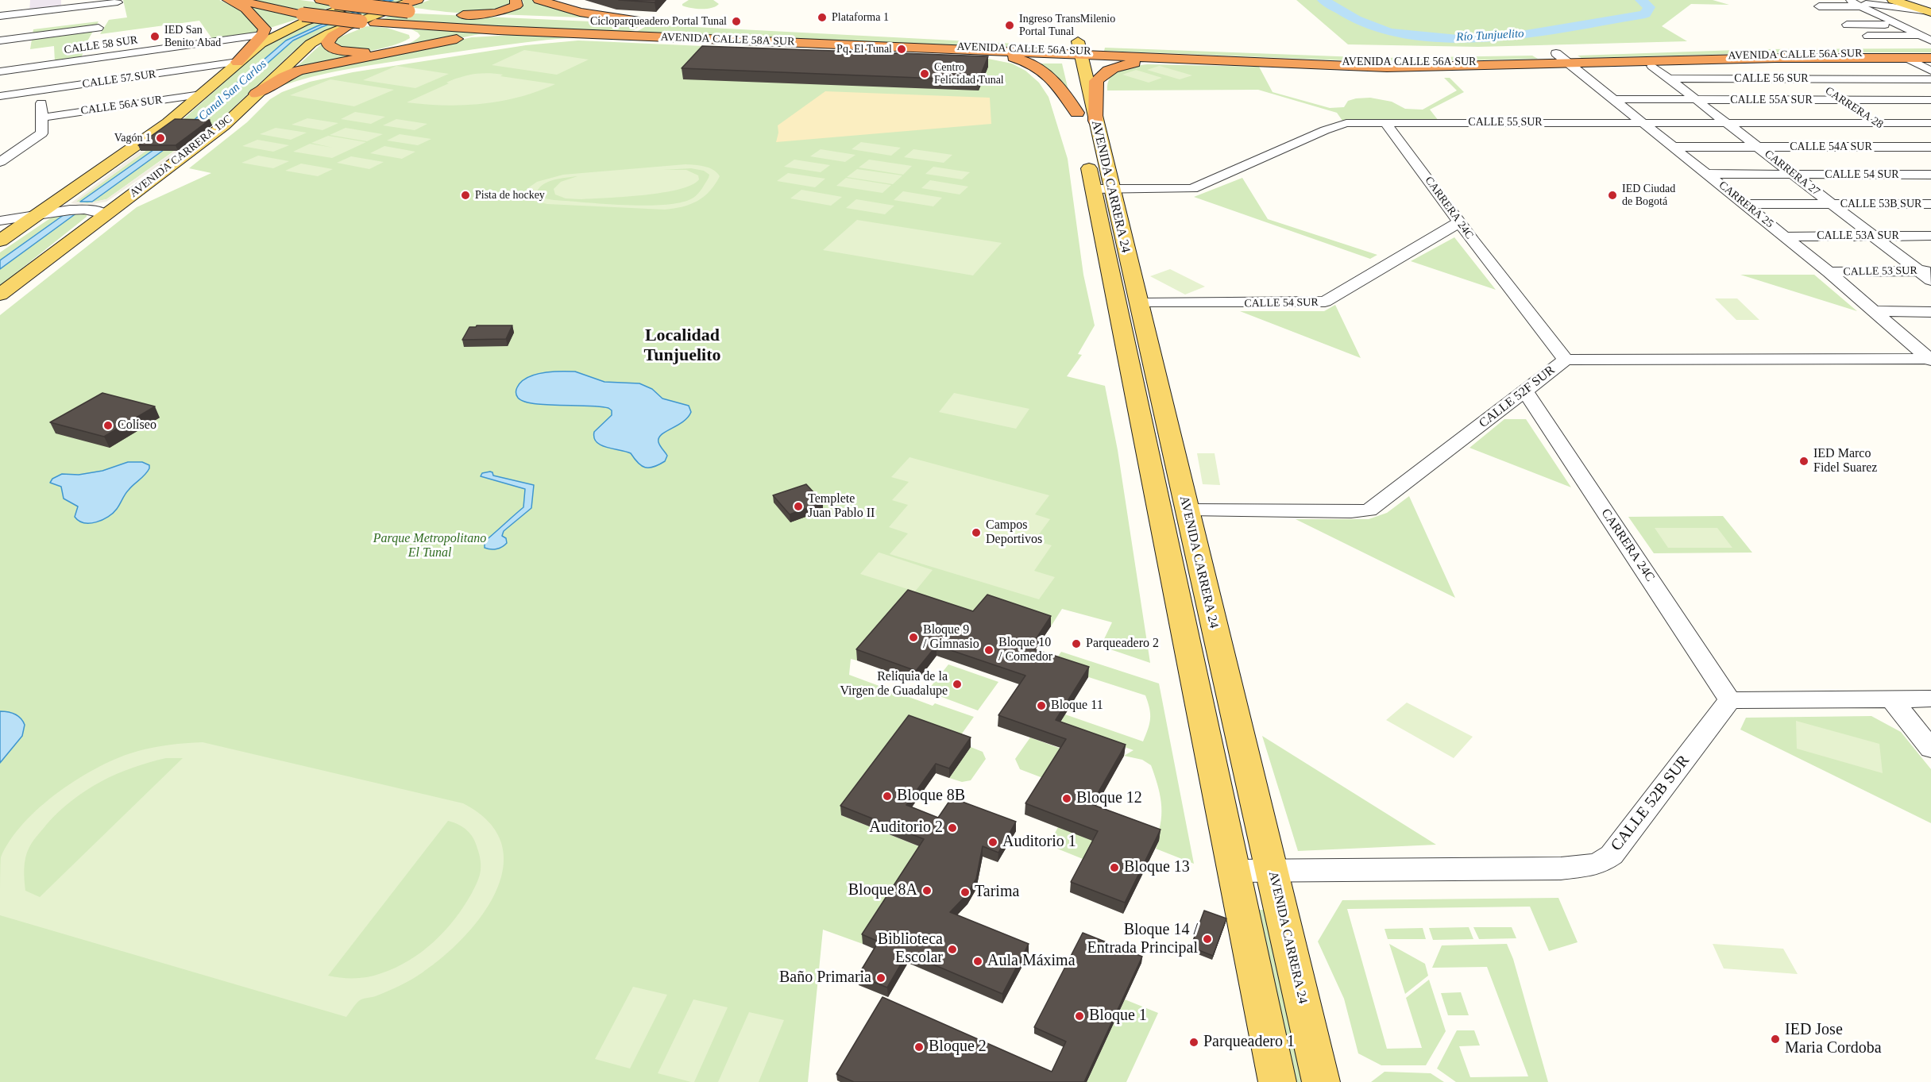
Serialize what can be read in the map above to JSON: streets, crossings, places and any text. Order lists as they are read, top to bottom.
{
  "streets": {
    "highway": ["AVENIDA CALLE 58A SUR", "AVENIDA CALLE 56A SUR"],
    "main road": ["AVENIDA CARRERA 19C", "AVENIDA CARRERA 24"],
    "street": [
      "CALLE 58 SUR",
      "CALLE 56 SUR",
      "CALLE 57 SUR",
      "CALLE 55A SUR",
      "CALLE 56A SUR",
      "CARRERA 28",
      "CALLE 55 SUR",
      "CALLE 54A SUR",
      "CARRERA 27",
      "CALLE 54 SUR",
      "CALLE 53B SUR",
      "CARRERA 25",
      "CARRERA 24C",
      "CALLE 53A SUR",
      "CALLE 53 SUR",
      "CALLE 52F SUR",
      "CALLE 52B SUR"
    ]
  },
  "crossings": [
    ["AVENIDA CALLE 58A SUR", "AVENIDA CALLE 56A SUR"],
    ["AVENIDA CALLE 58A SUR", "AVENIDA CARRERA 24"],
    ["AVENIDA CALLE 56A SUR", "CARRERA 28"],
    ["AVENIDA CALLE 56A SUR", "CARRERA 27"],
    ["AVENIDA CALLE 56A SUR", "AVENIDA CARRERA 24"],
    ["AVENIDA CALLE 56A SUR", "CARRERA 25"],
    ["CALLE 56 SUR", "CARRERA 28"],
    ["CALLE 56 SUR", "CARRERA 27"],
    ["CALLE 55A SUR", "CARRERA 28"],
    ["CALLE 55A SUR", "CARRERA 27"],
    ["CALLE 55A SUR", "CARRERA 25"],
    ["CARRERA 28", "CALLE 55 SUR"],
    ["CARRERA 28", "CALLE 54A SUR"],
    ["CALLE 55 SUR", "CARRERA 27"],
    ["CALLE 55 SUR", "AVENIDA CARRERA 24"],
    ["CALLE 55 SUR", "CARRERA 25"],
    ["CALLE 55 SUR", "CARRERA 24C"],
    ["CALLE 54A SUR", "CARRERA 27"],
    ["CALLE 54A SUR", "CARRERA 25"],
    ["CARRERA 27", "CALLE 54 SUR"],
    ["CARRERA 27", "CALLE 53B SUR"],
    ["CARRERA 27", "CALLE 53A SUR"],
    ["CARRERA 27", "CALLE 53 SUR"],
    ["CALLE 54 SUR", "AVENIDA CARRERA 24"],
    ["CALLE 54 SUR", "CARRERA 25"],
    ["CALLE 54 SUR", "CARRERA 24C"],
    ["AVENIDA CARRERA 24", "CALLE 52F SUR"],
    ["AVENIDA CARRERA 24", "CALLE 52B SUR"],
    ["CALLE 53B SUR", "CARRERA 25"],
    ["CARRERA 25", "CALLE 53A SUR"],
    ["CARRERA 25", "CALLE 53 SUR"],
    ["CARRERA 25", "CALLE 52F SUR"],
    ["CARRERA 24C", "CALLE 52F SUR"],
    ["CARRERA 24C", "CALLE 52B SUR"]
  ],
  "districts": ["Localidad Tunjuelito"],
  "water": ["Río Tunjuelito", "Canal San Carlos"],
  "parks": ["Parque Metropolitano El Tunal"],
  "places": [
    "Plataforma 1",
    "Cicloparqueadero Portal Tunal",
    "Ingreso TransMilenio Portal Tunal",
    "IED San Benito Abad",
    "Pq. El Tunal",
    "Centro Felicidad Tunal",
    "Vagón 1",
    "Pista de hockey",
    "IED Ciudad de Bogotá",
    "Coliseo",
    "IED Marco Fidel Suarez",
    "Templete Juan Pablo II",
    "Campos Deportivos",
    "Bloque 9 / Gimnasio",
    "Parqueadero 2",
    "Bloque 10 / Comedor",
    "Reliquia de la Virgen de Guadalupe",
    "Bloque 11",
    "Bloque 8B",
    "Bloque 12",
    "Auditorio 2",
    "Auditorio 1",
    "Bloque 13",
    "Bloque 8A",
    "Tarima",
    "Bloque 14 / Entrada Principal",
    "Biblioteca Escolar",
    "Aula Máxima",
    "Baño Primaria",
    "Bloque 1",
    "IED Jose Maria Cordoba",
    "Parqueadero 1",
    "Bloque 2"
  ]
}
